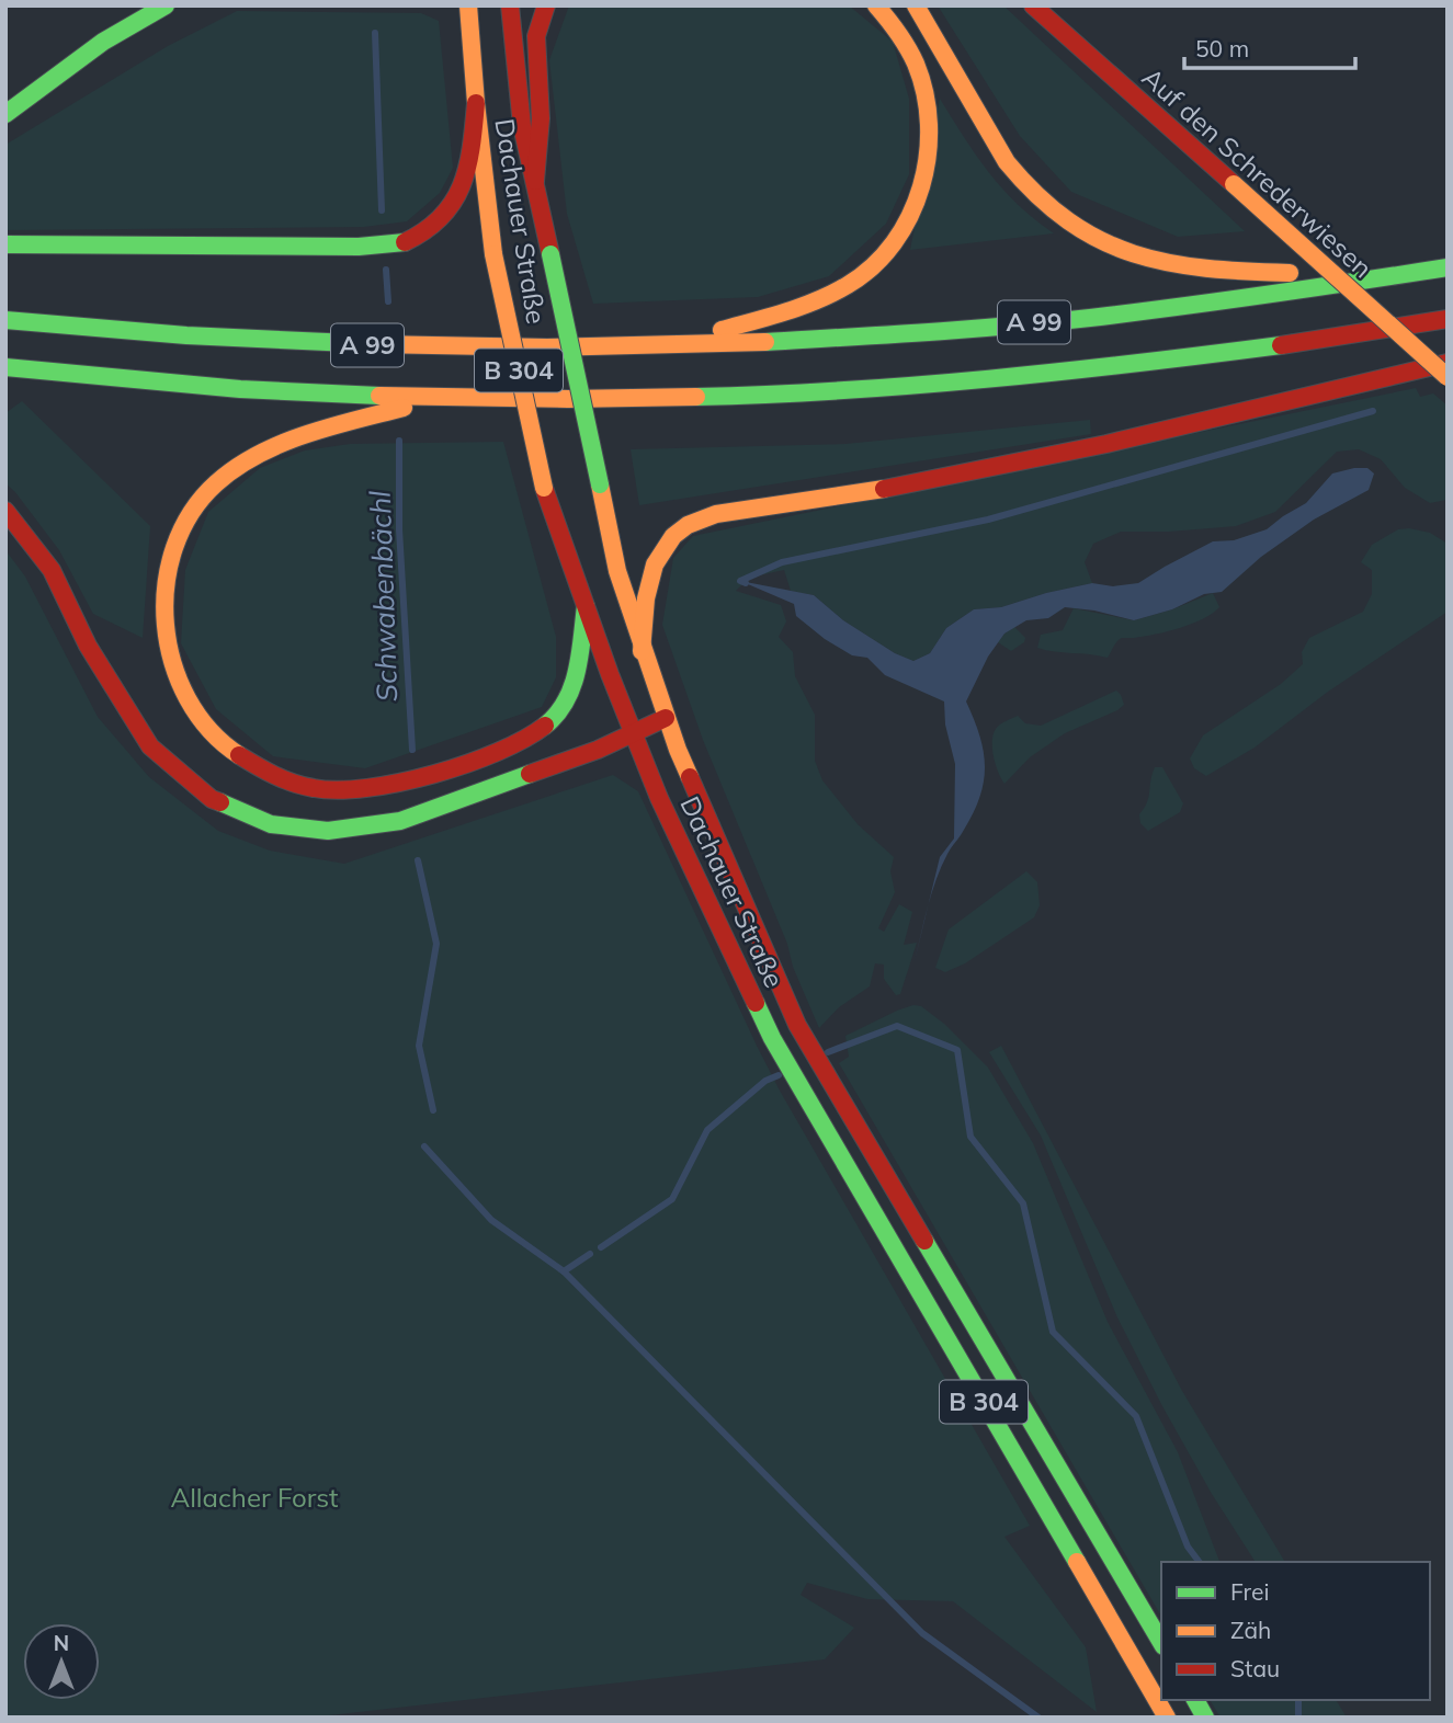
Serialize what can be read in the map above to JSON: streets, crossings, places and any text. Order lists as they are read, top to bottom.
{
  "streets": {
    "main road": [
      "Auf den Schrederwiesen",
      "Dachauer Straße",
      "A 99",
      "B 304"
    ]
  },
  "water": ["Schwabenbächl"],
  "parks": ["Allacher Forst"],
  "legend": ["Frei", "Zäh", "Stau"],
  "scale_bar": "50 m",
  "north": "top"
}
